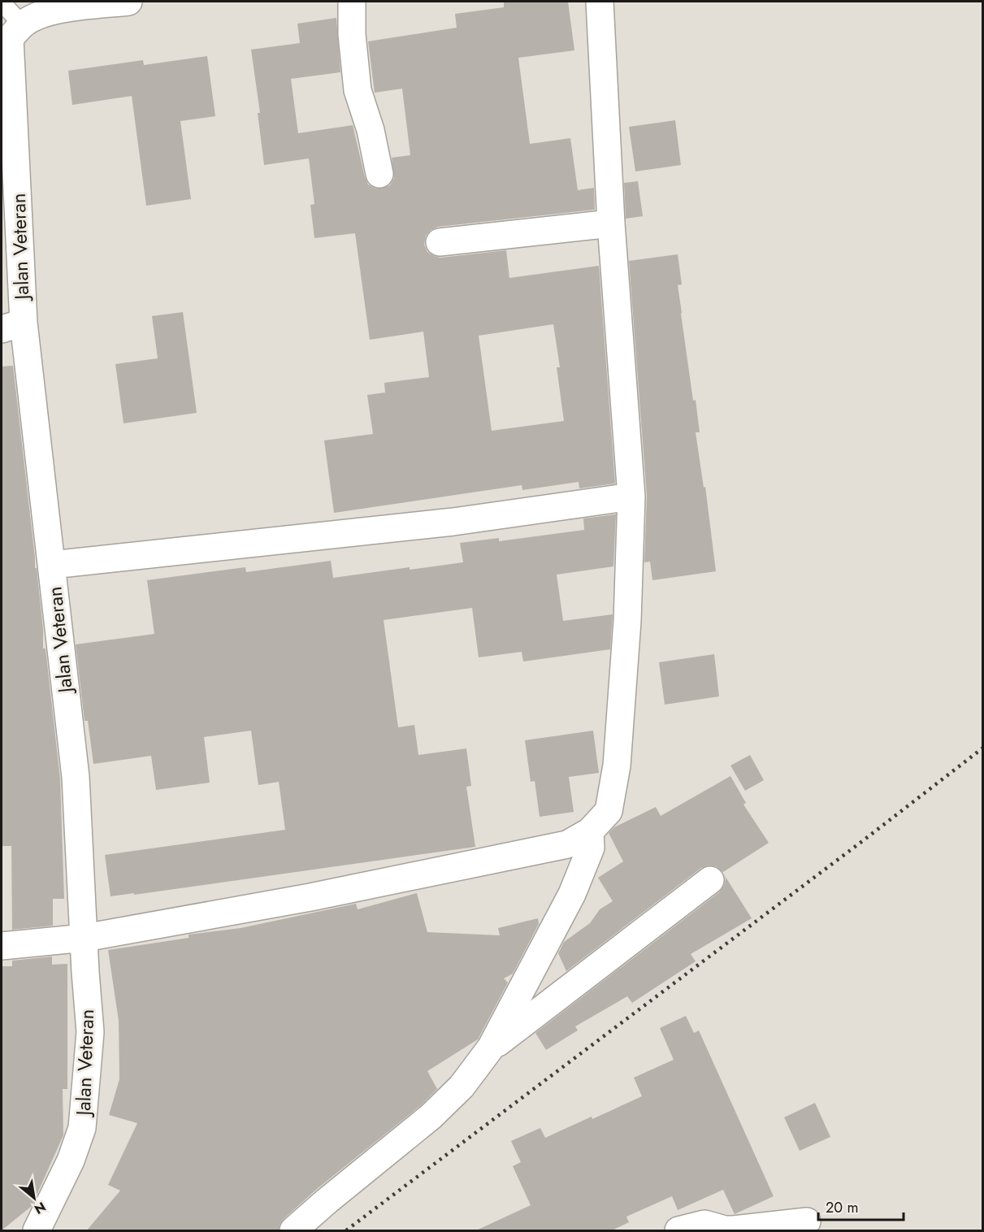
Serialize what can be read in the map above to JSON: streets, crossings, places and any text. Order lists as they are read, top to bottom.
{
  "streets": {
    "street": ["Jalan Veteran"]
  },
  "scale_bar": "20 m",
  "north": "bottom right"
}
